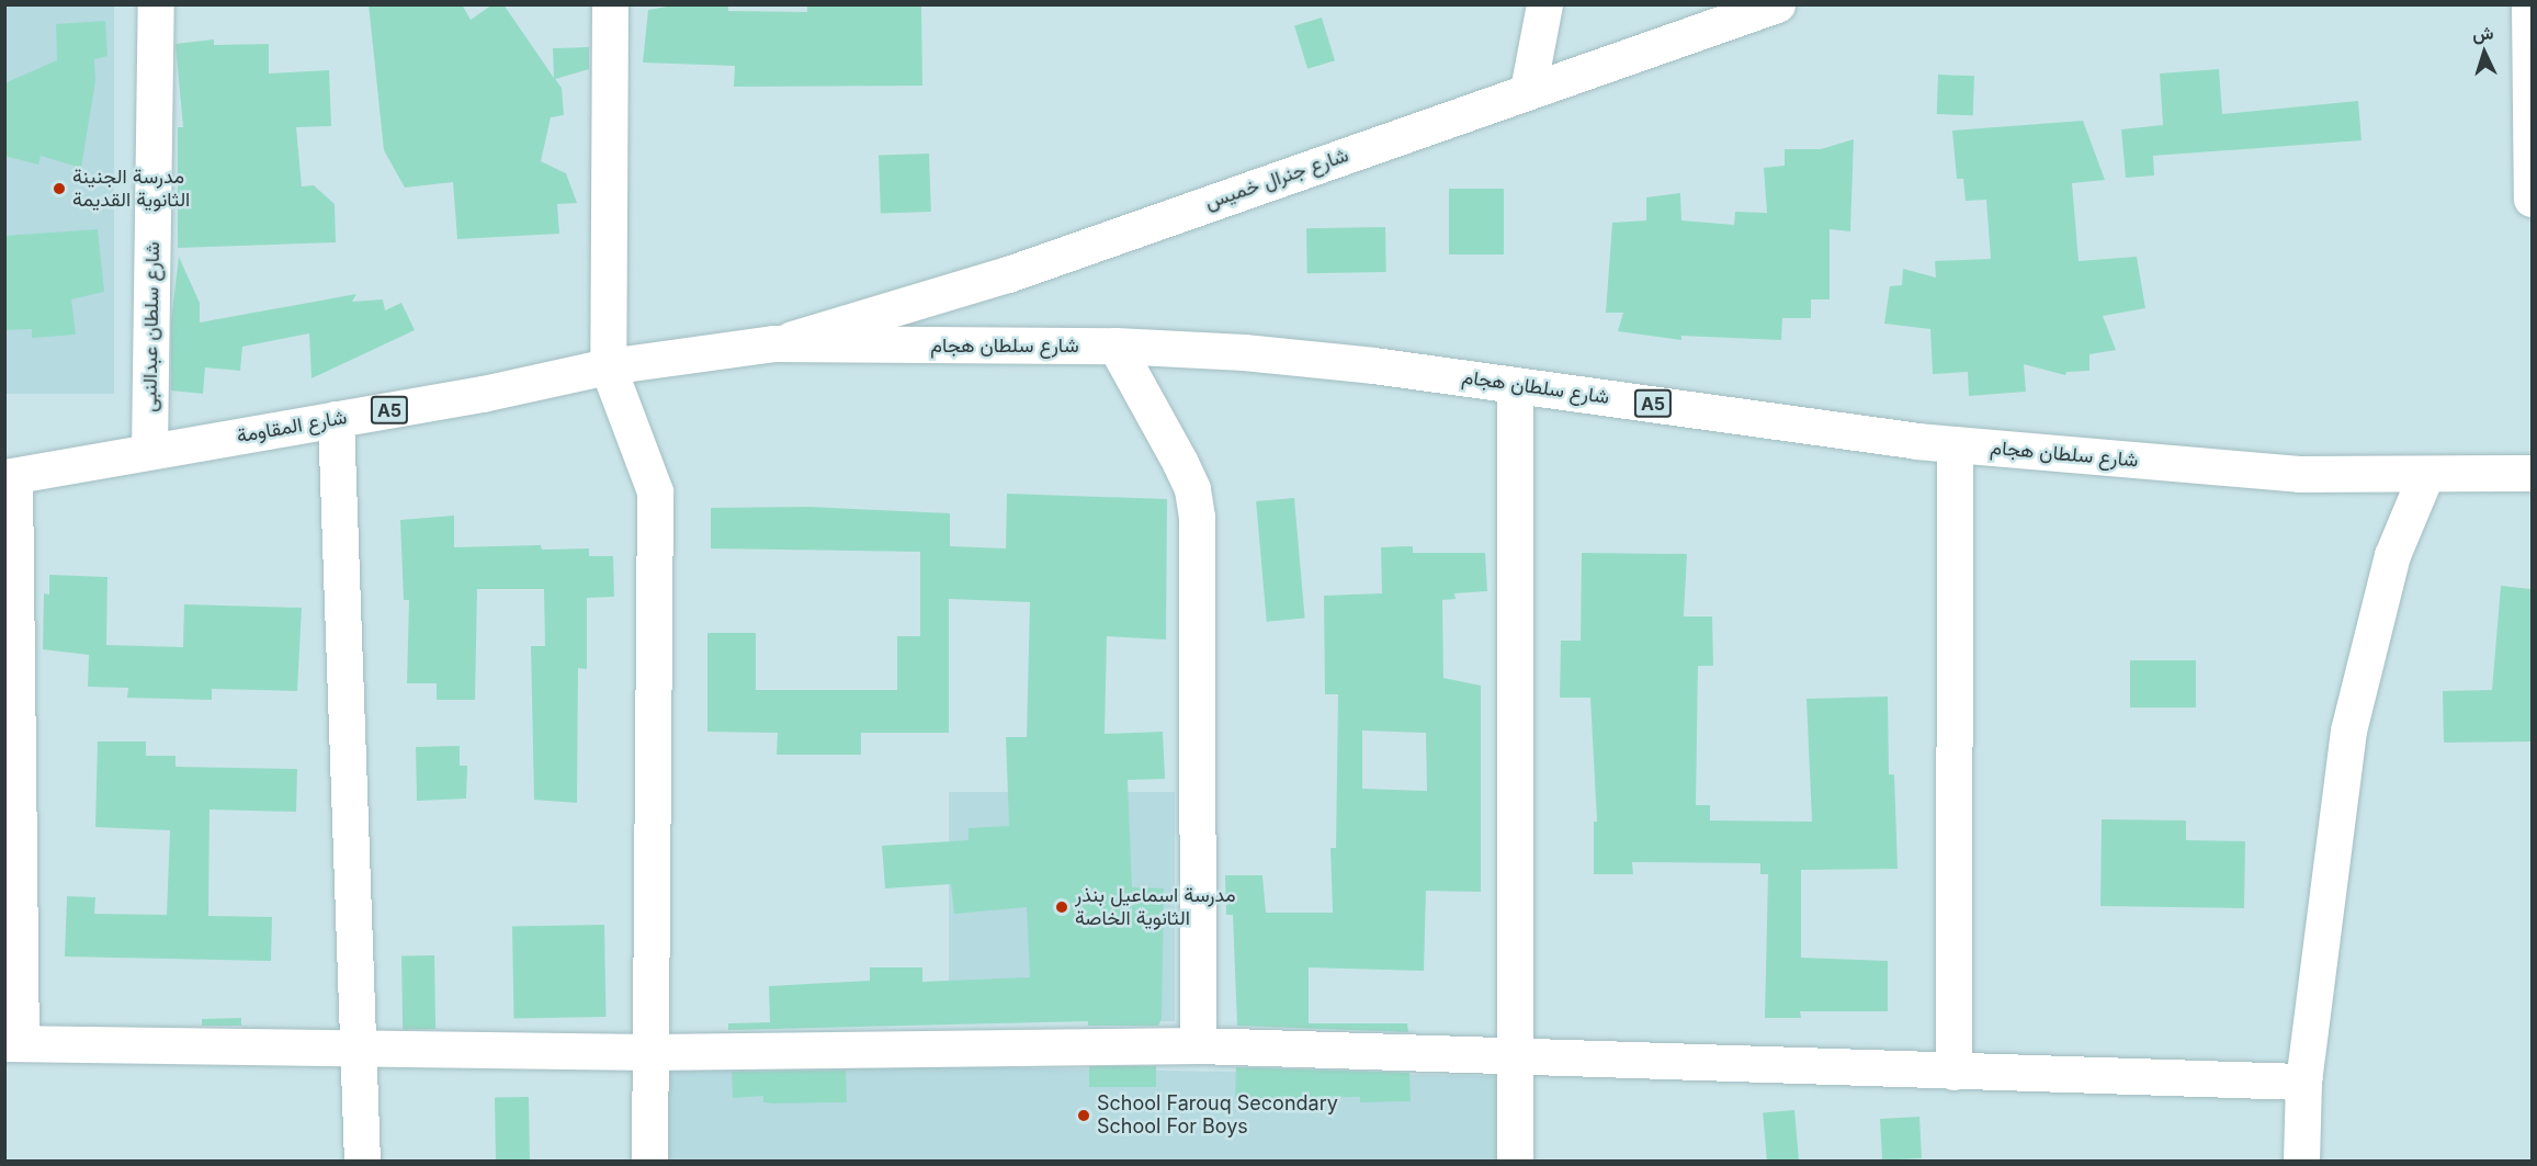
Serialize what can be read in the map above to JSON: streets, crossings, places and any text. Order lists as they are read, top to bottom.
{
  "streets": {
    "main road": [
      "شارع جنرال خميس",
      "شارع سلطان عبدالنبى",
      "شارع سلطان هجام",
      "A5",
      "شارع المقاومة"
    ]
  },
  "crossings": [
    ["شارع جنرال خميس", "شارع سلطان هجام"],
    ["شارع جنرال خميس", "شارع المقاومة"],
    ["شارع سلطان عبدالنبى", "شارع المقاومة"],
    ["شارع سلطان هجام", "شارع المقاومة"]
  ],
  "places": ["مدرسة الجنينة الثانوية القديمة", "مدرسة اسماعيل بنذر الثانوية الخاصة", "School Farouq Secondary School For Boys"],
  "north": "top"
}
